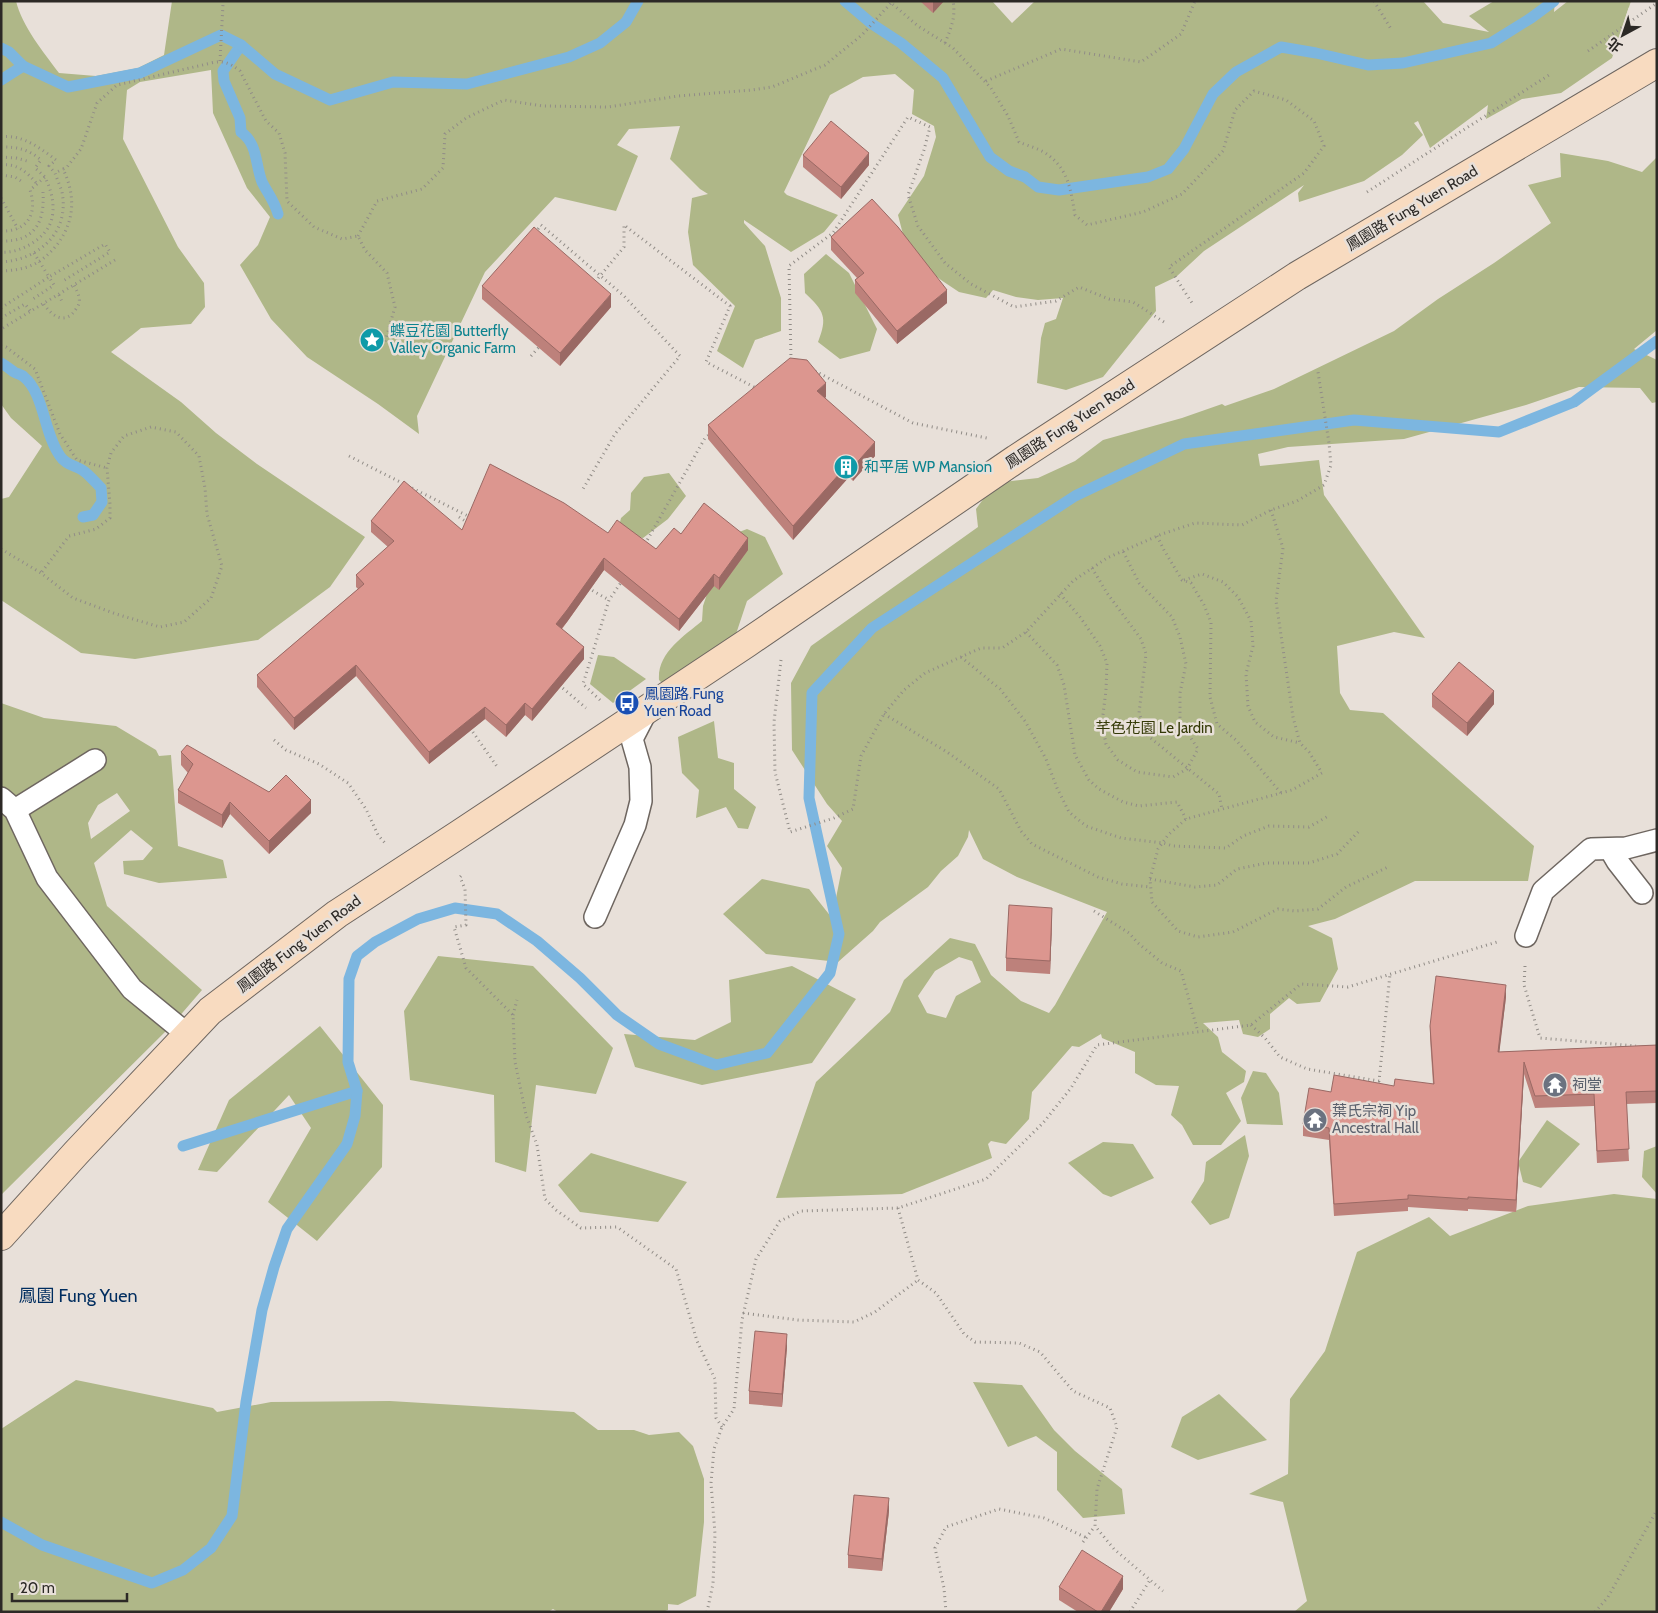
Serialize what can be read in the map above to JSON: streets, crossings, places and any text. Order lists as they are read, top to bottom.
{
  "streets": {
    "street": ["鳳園路 Fung Yuen Road"]
  },
  "districts": ["鳳園 Fung Yuen"],
  "parks": ["芊色花園 Le Jardin"],
  "places": {
    "place": ["蝶豆花園 Butterfly Valley Organic Farm"],
    "building": ["和平居 WP Mansion"],
    "bus stop": ["鳳園路 Fung Yuen Road"],
    "temple": ["祠堂", "葉氏宗祠 Yip Ancestral Hall"]
  },
  "scale_bar": "20 m",
  "north": "bottom left"
}
